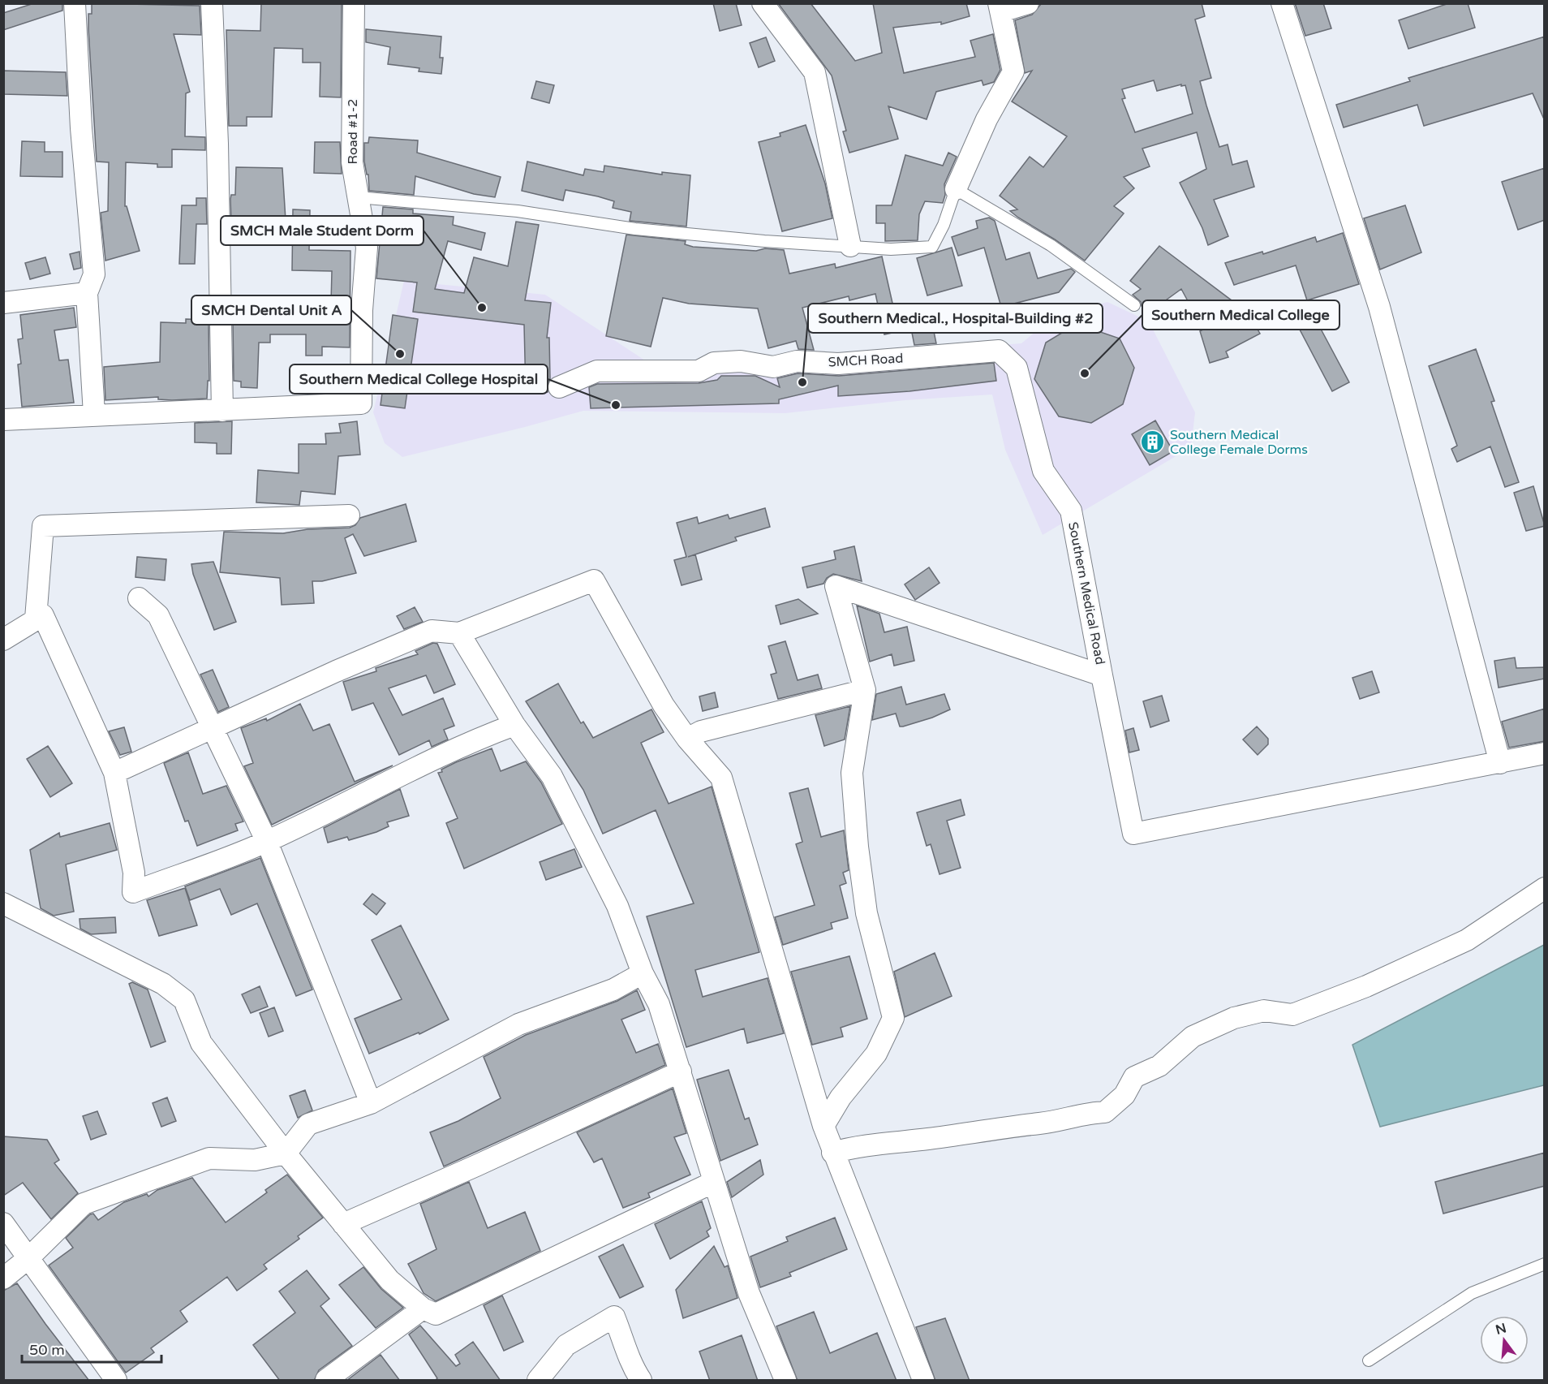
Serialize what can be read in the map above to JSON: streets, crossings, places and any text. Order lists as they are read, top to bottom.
{
  "streets": {
    "street": ["Road #1-2", "SMCH Road", "Southern Medical Road"]
  },
  "crossings": [
    ["SMCH Road", "Southern Medical Road"]
  ],
  "places": {
    "other": [
      "SMCH Male Student Dorm",
      "SMCH Dental Unit A",
      "Southern Medical College",
      "Southern Medical., Hospital-Building #2",
      "Southern Medical College Hospital"
    ],
    "building": ["Southern Medical College Female Dorms"]
  },
  "scale_bar": "50 m",
  "north": "top"
}
